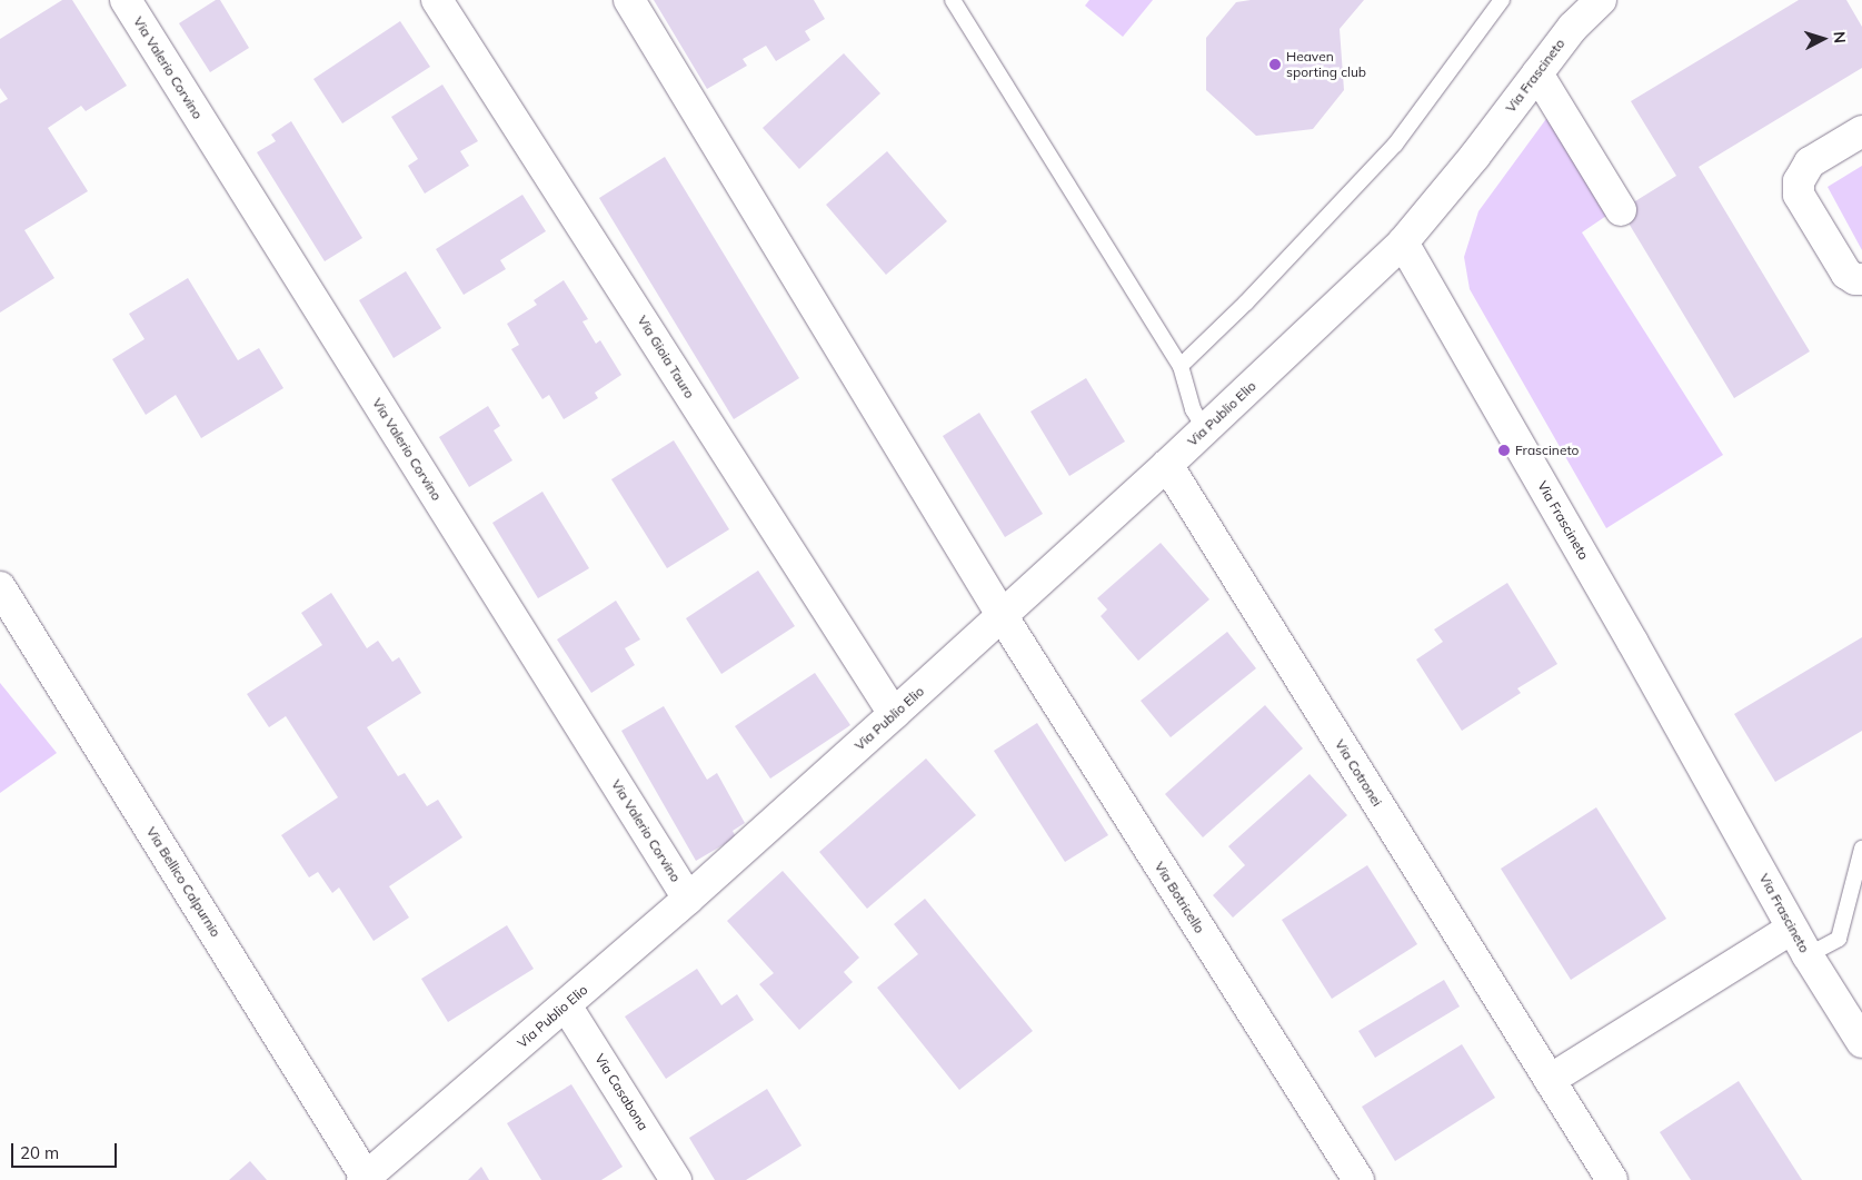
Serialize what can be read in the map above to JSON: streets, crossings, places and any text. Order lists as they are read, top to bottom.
{
  "streets": {
    "street": [
      "Via Valerio Corvino",
      "Via Frascineto",
      "Via Gioia Tauro",
      "Via Publio Elio",
      "Via Cotronei",
      "Via Bellico Calpurnio",
      "Via Botricello",
      "Via Casabona"
    ]
  },
  "crossings": [
    ["Via Valerio Corvino", "Via Publio Elio"],
    ["Via Frascineto", "Via Publio Elio"],
    ["Via Gioia Tauro", "Via Publio Elio"],
    ["Via Publio Elio", "Via Cotronei"],
    ["Via Publio Elio", "Via Bellico Calpurnio"],
    ["Via Publio Elio", "Via Botricello"],
    ["Via Publio Elio", "Via Casabona"]
  ],
  "places": ["Heaven sporting club", "Frascineto"],
  "scale_bar": "20 m",
  "north": "right"
}
